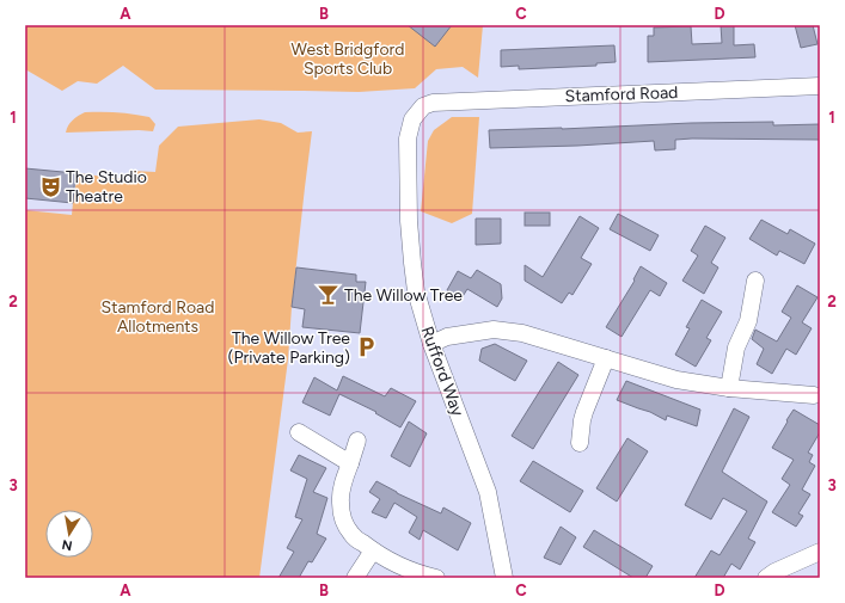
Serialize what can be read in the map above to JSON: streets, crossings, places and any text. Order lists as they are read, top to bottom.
{
  "streets": {
    "street": ["Stamford Road", "Rufford Way"]
  },
  "crossings": [
    ["Stamford Road", "Rufford Way"]
  ],
  "parks": ["West Bridgford Sports Club", "Stamford Road Allotments"],
  "places": {
    "theatre": ["The Studio Theatre"],
    "bar": ["The Willow Tree"],
    "parking": ["The Willow Tree (Private Parking)"]
  },
  "north": "bottom",
  "grid": {
    "columns": [
      "A",
      "B",
      "C",
      "D"
    ],
    "rows": ["1", "2", "3"]
  }
}
